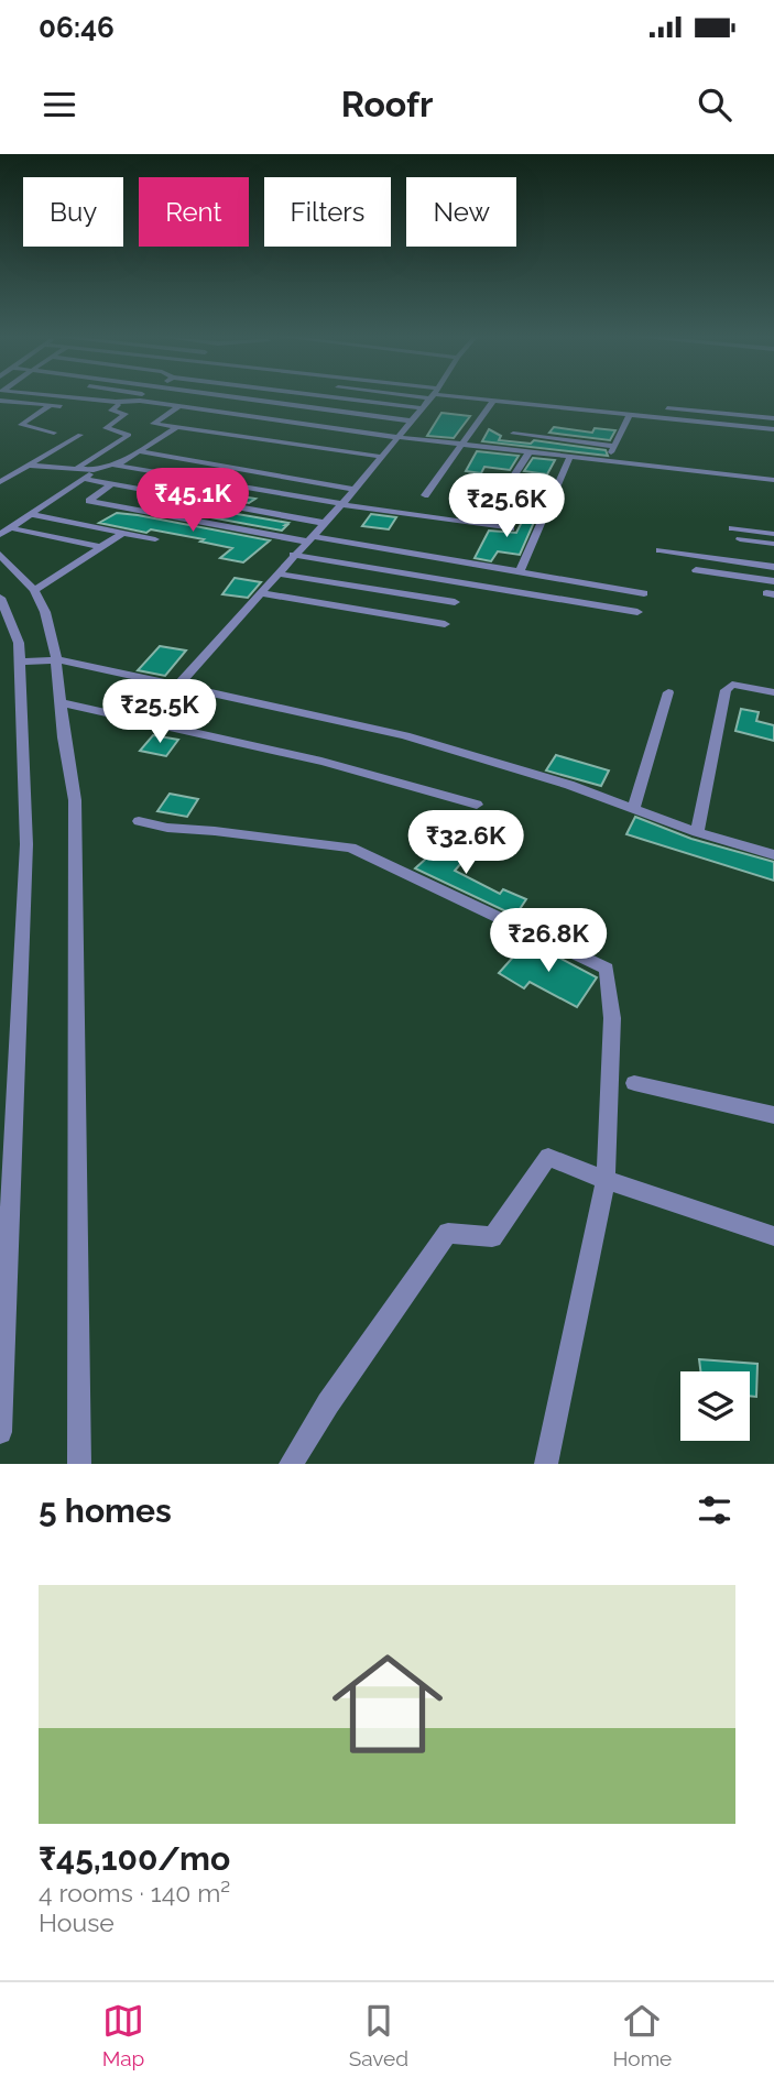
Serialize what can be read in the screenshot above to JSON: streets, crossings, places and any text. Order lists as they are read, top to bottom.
{
  "page": {
    "status": "06:46",
    "header": "Roofr",
    "chip": [
      "Buy",
      "Rent",
      "Filters",
      "New"
    ],
    "price": [
      "₹45.1K",
      "₹25.6K",
      "₹25.5K",
      "₹32.6K",
      "₹26.8K"
    ],
    "heading": "5 homes",
    "list": [
      {
        "name": "₹45,100/mo",
        "note": "4 rooms · 140 m² · House"
      }
    ],
    "tabs": ["Map", "Saved", "Home"]
  }
}
